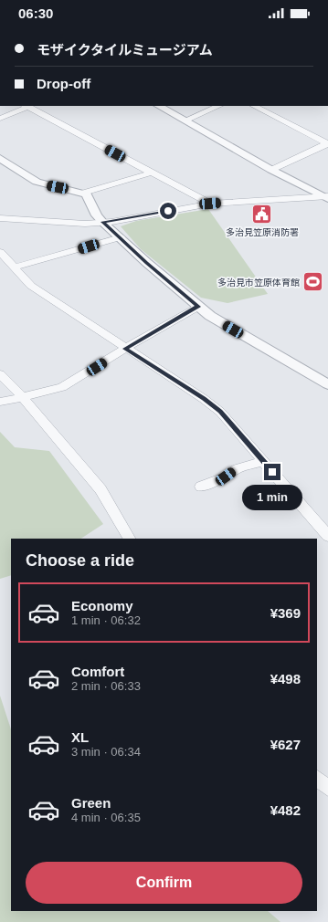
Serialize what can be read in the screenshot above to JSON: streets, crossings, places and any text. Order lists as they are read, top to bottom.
{
  "places": {
    "public building": ["多治見笠原消防署"],
    "sports": ["多治見市笠原体育館"]
  },
  "page": {
    "status": "06:30",
    "banner": ["モザイクタイルミュージアム", "Drop-off"],
    "bubble": "1 min",
    "heading": "Choose a ride",
    "list": [
      {
        "name": "Economy",
        "note": "1 min · 06:32",
        "value": "¥369"
      },
      {
        "name": "Comfort",
        "note": "2 min · 06:33",
        "value": "¥498"
      },
      {
        "name": "XL",
        "note": "3 min · 06:34",
        "value": "¥627"
      },
      {
        "name": "Green",
        "note": "4 min · 06:35",
        "value": "¥482"
      }
    ],
    "buttons": "Confirm"
  }
}
